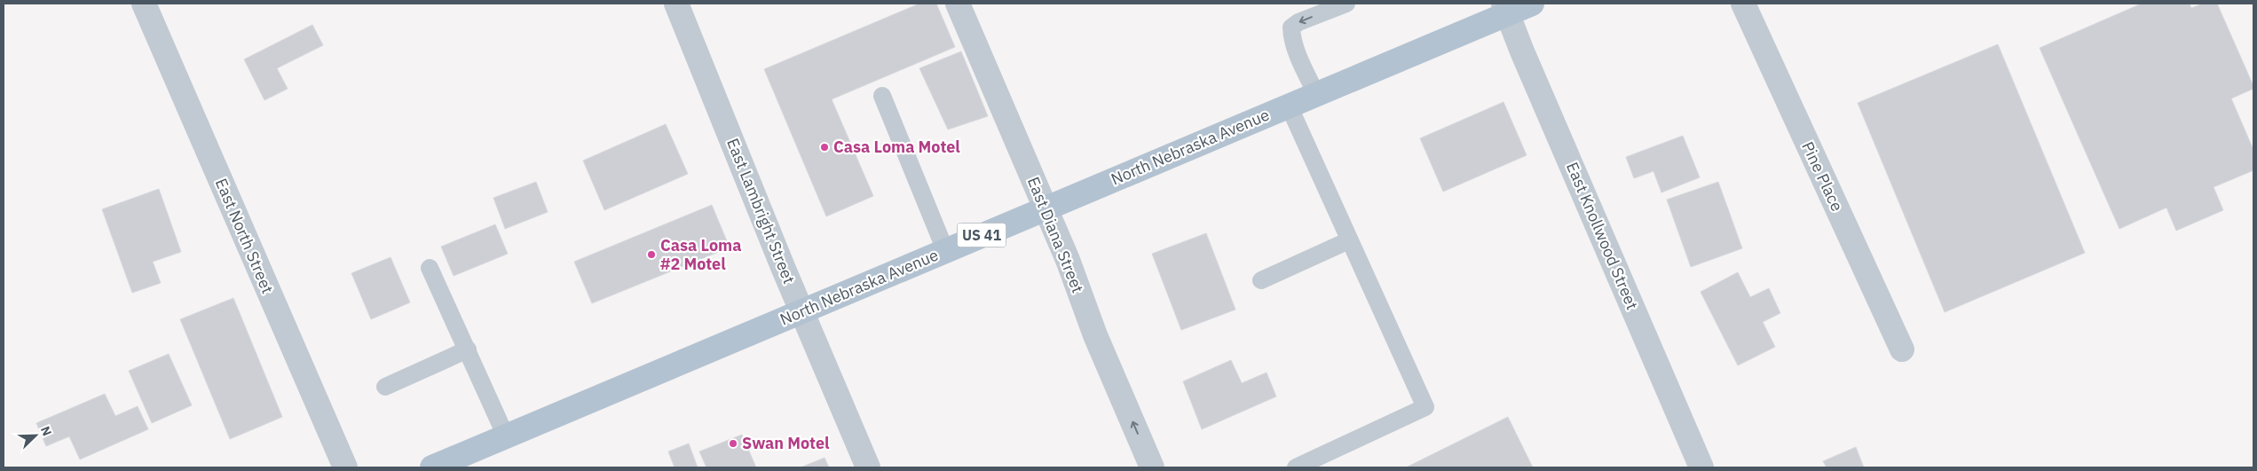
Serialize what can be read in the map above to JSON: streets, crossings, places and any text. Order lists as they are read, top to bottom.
{
  "streets": {
    "main road": ["North Nebraska Avenue", "US 41"],
    "street": [
      "Pine Place",
      "East Lambright Street",
      "East Diana Street",
      "East North Street",
      "East Knollwood Street"
    ]
  },
  "crossings": [
    ["North Nebraska Avenue", "East Lambright Street"],
    ["North Nebraska Avenue", "East Diana Street"],
    ["North Nebraska Avenue", "East Knollwood Street"]
  ],
  "one_way": ["East Diana Street"],
  "places": ["Casa Loma Motel", "Casa Loma #2 Motel", "Swan Motel"],
  "north": "top right"
}
